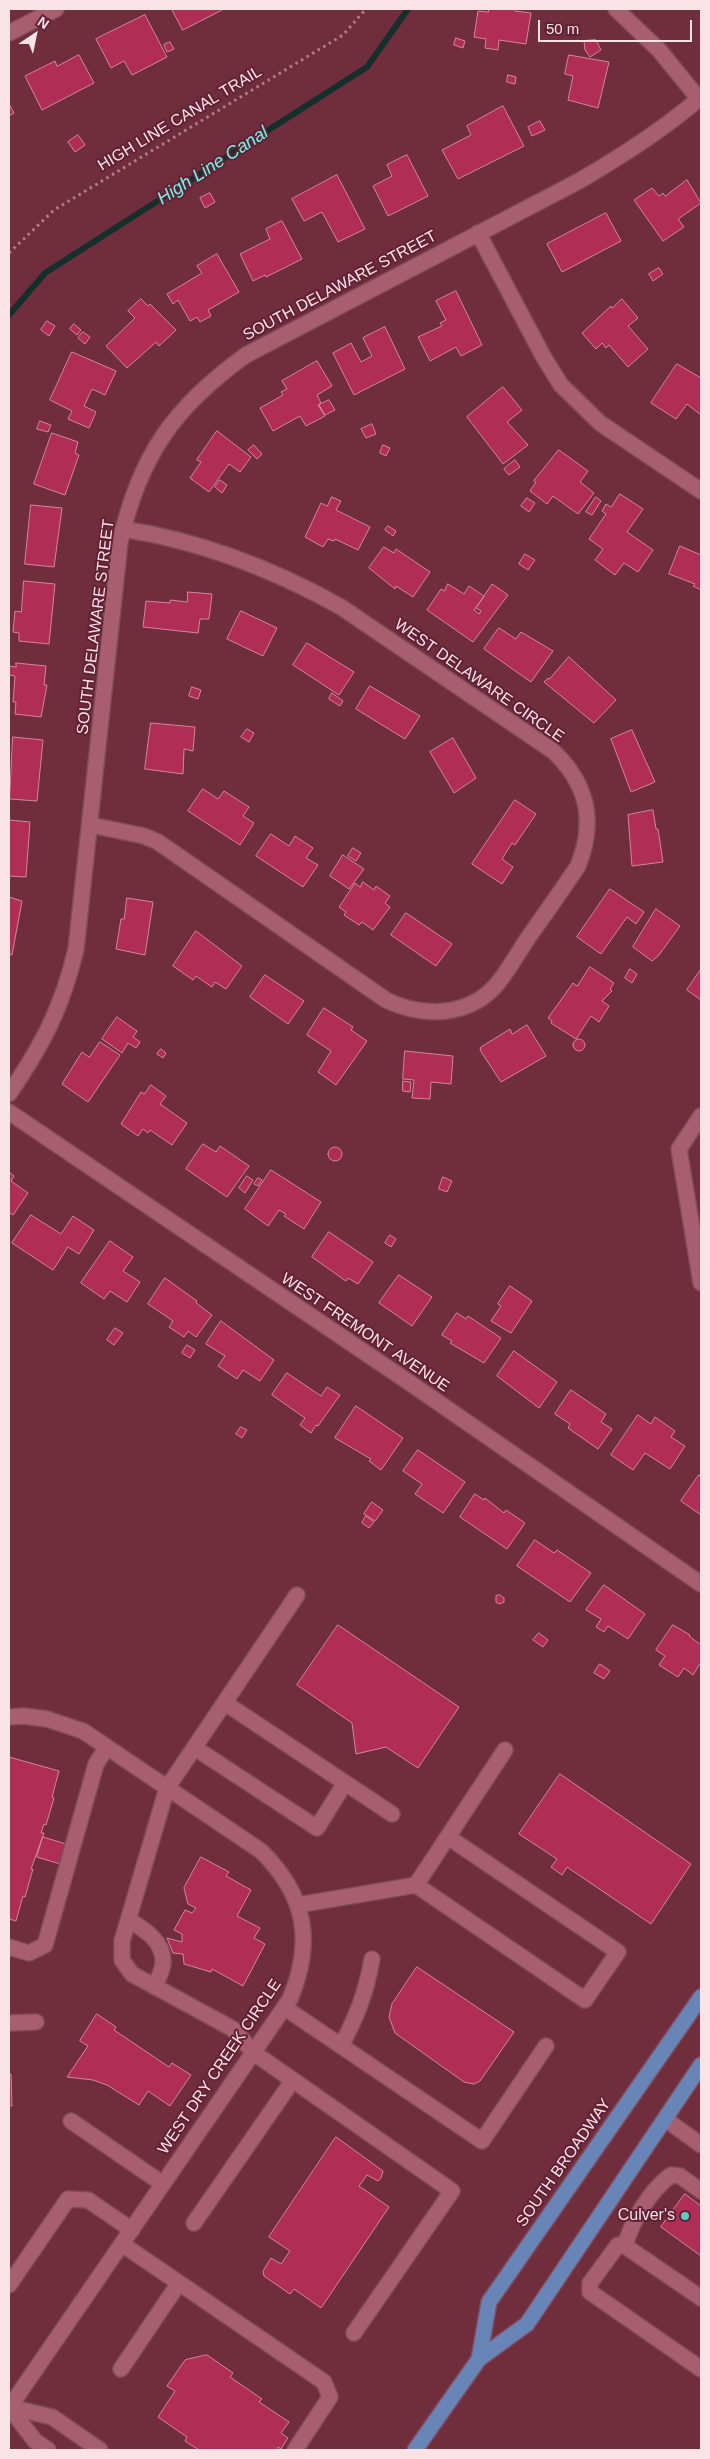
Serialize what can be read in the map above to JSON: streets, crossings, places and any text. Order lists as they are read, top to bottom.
{
  "streets": {
    "main road": ["SOUTH BROADWAY"],
    "street": [
      "SOUTH DELAWARE STREET",
      "WEST DELAWARE CIRCLE",
      "WEST FREMONT AVENUE",
      "WEST DRY CREEK CIRCLE"
    ],
    "path": ["HIGH LINE CANAL TRAIL"]
  },
  "crossings": [
    ["SOUTH DELAWARE STREET", "WEST DELAWARE CIRCLE"]
  ],
  "water": ["High Line Canal"],
  "places": ["Culver's"],
  "scale_bar": "50 m",
  "north": "top right"
}
